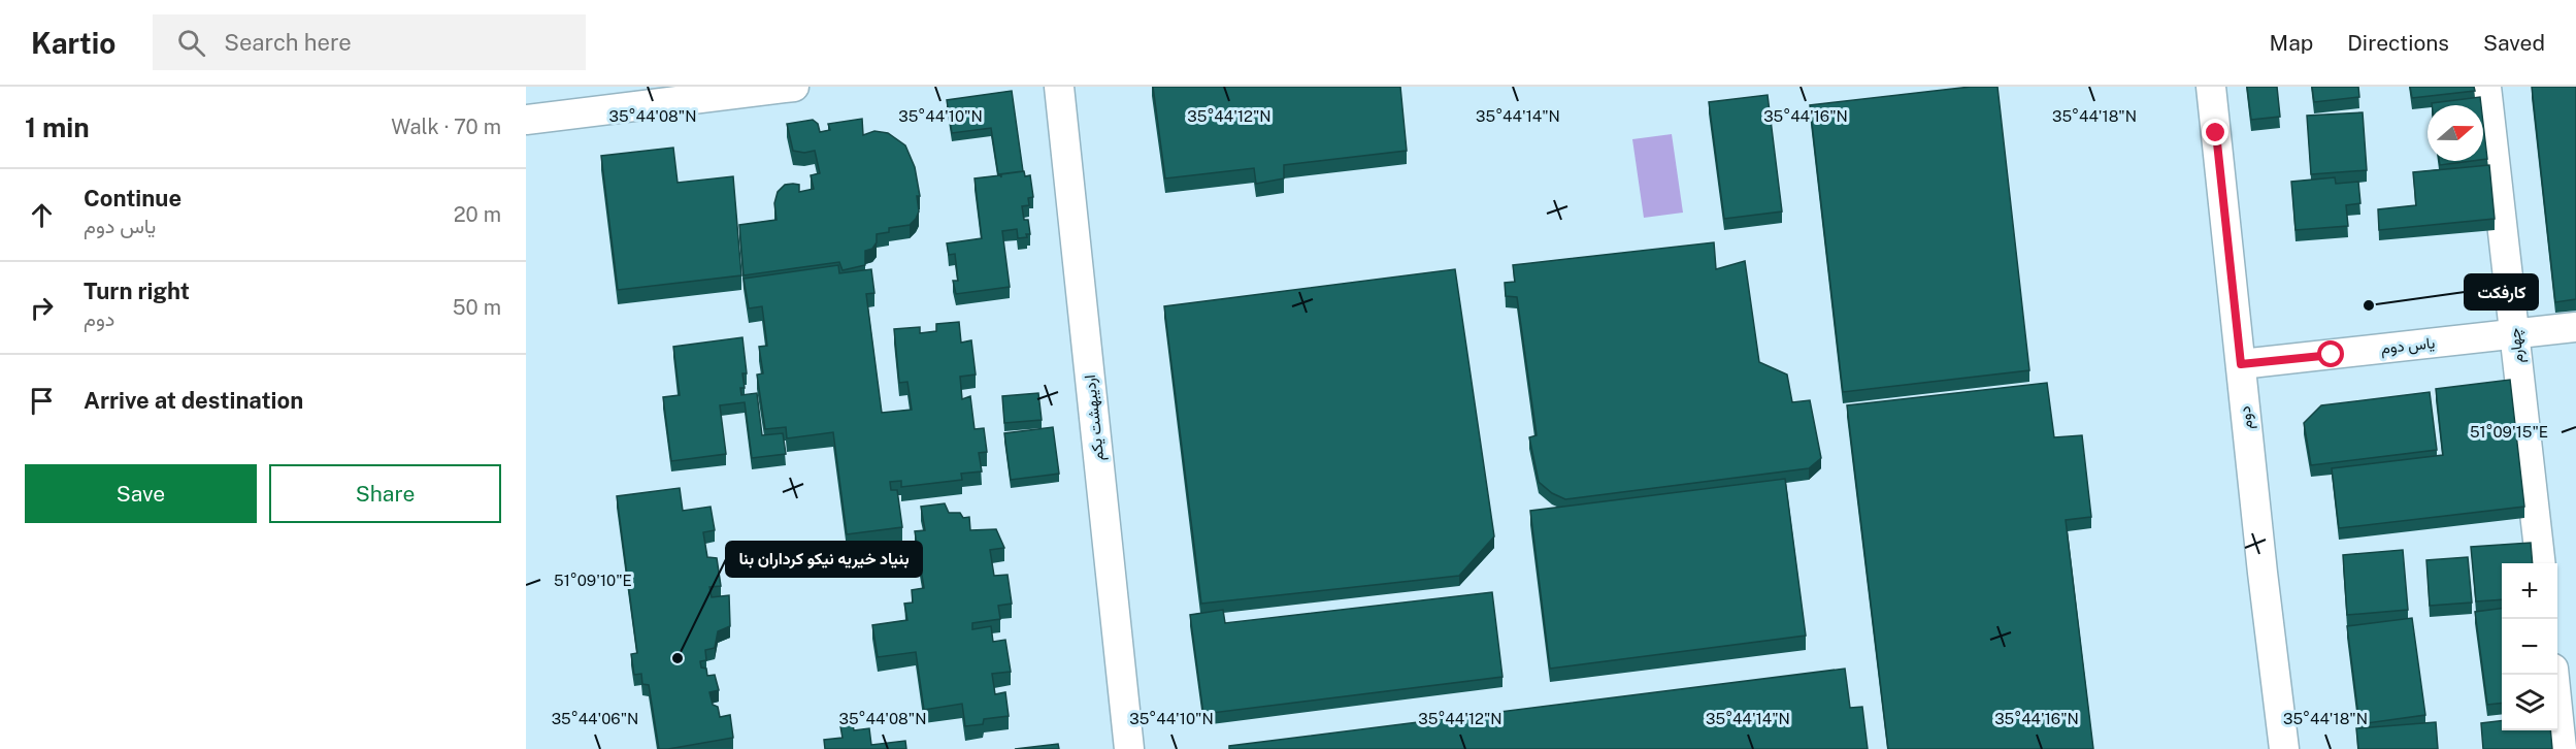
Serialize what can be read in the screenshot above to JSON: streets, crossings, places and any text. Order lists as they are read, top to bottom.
{
  "streets": {
    "street": [
      "یاس دوم",
      "چهارم",
      "اردیبهشت یکم",
      "دوم"
    ]
  },
  "crossings": [
    ["یاس دوم", "چهارم"],
    ["یاس دوم", "دوم"]
  ],
  "places": ["کارفکت", "بنیاد خیریه نیکو کرداران بنا"],
  "north": "right",
  "page": {
    "header": "Kartio",
    "search": "Search here",
    "nav": ["Map", "Directions", "Saved"],
    "heading": ["1 min", "Walk · 70 m"],
    "list": [
      ["Continue", "یاس دوم", "20 m"],
      ["Turn right", "دوم", "50 m"],
      "Arrive at destination"
    ],
    "buttons": ["Save", "Share"],
    "map_buttons": ["+", "−"]
  },
  "coordinates": [
    "35°44'08\"N",
    "35°44'10\"N",
    "35°44'12\"N",
    "35°44'14\"N",
    "35°44'16\"N",
    "35°44'18\"N",
    "51°09'15\"E",
    "51°09'10\"E",
    "35°44'06\"N"
  ]
}
